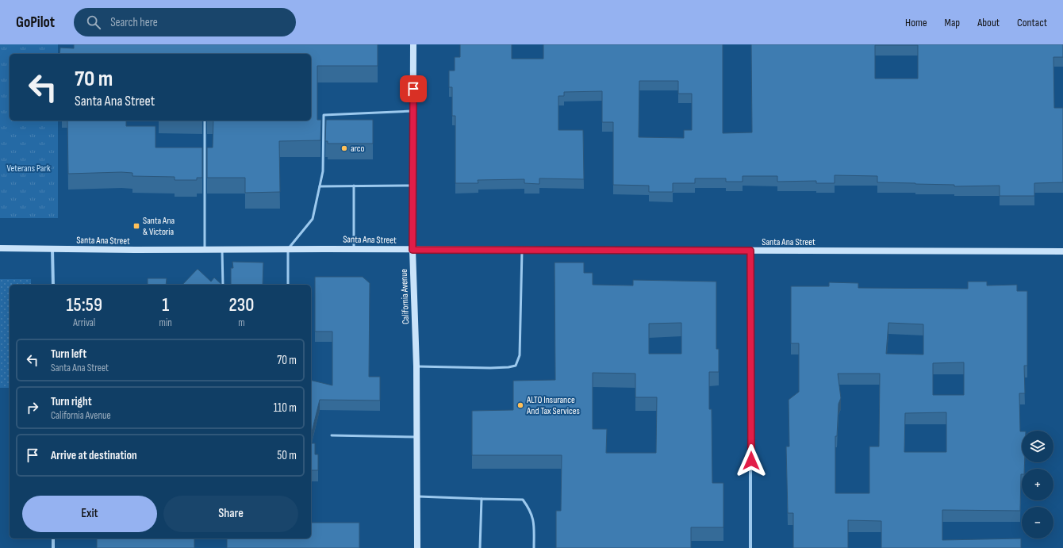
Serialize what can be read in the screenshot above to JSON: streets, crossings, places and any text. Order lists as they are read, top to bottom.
{
  "streets": {
    "street": ["Santa Ana Street", "California Avenue"]
  },
  "crossings": [
    ["Santa Ana Street", "California Avenue"]
  ],
  "parks": ["Veterans Park"],
  "places": {
    "other": ["arco", "ALTO Insurance And Tax Services"],
    "transit": ["Santa Ana & Victoria"]
  },
  "page": {
    "header": "GoPilot",
    "search": "Search here",
    "nav": [
      "Home",
      "Map",
      "About",
      "Contact"
    ],
    "turn": ["70 m", "Santa Ana Street"],
    "eta": [
      "15:59",
      "Arrival",
      "1",
      "min",
      "230",
      "m"
    ],
    "list": [
      {
        "name": "Turn left",
        "note": "Santa Ana Street",
        "value": "70 m"
      },
      {
        "name": "Turn right",
        "note": "California Avenue",
        "value": "110 m"
      },
      {
        "name": "Arrive at destination",
        "value": "50 m"
      }
    ],
    "map_buttons": ["+", "−"],
    "buttons": ["Exit", "Share"]
  }
}
